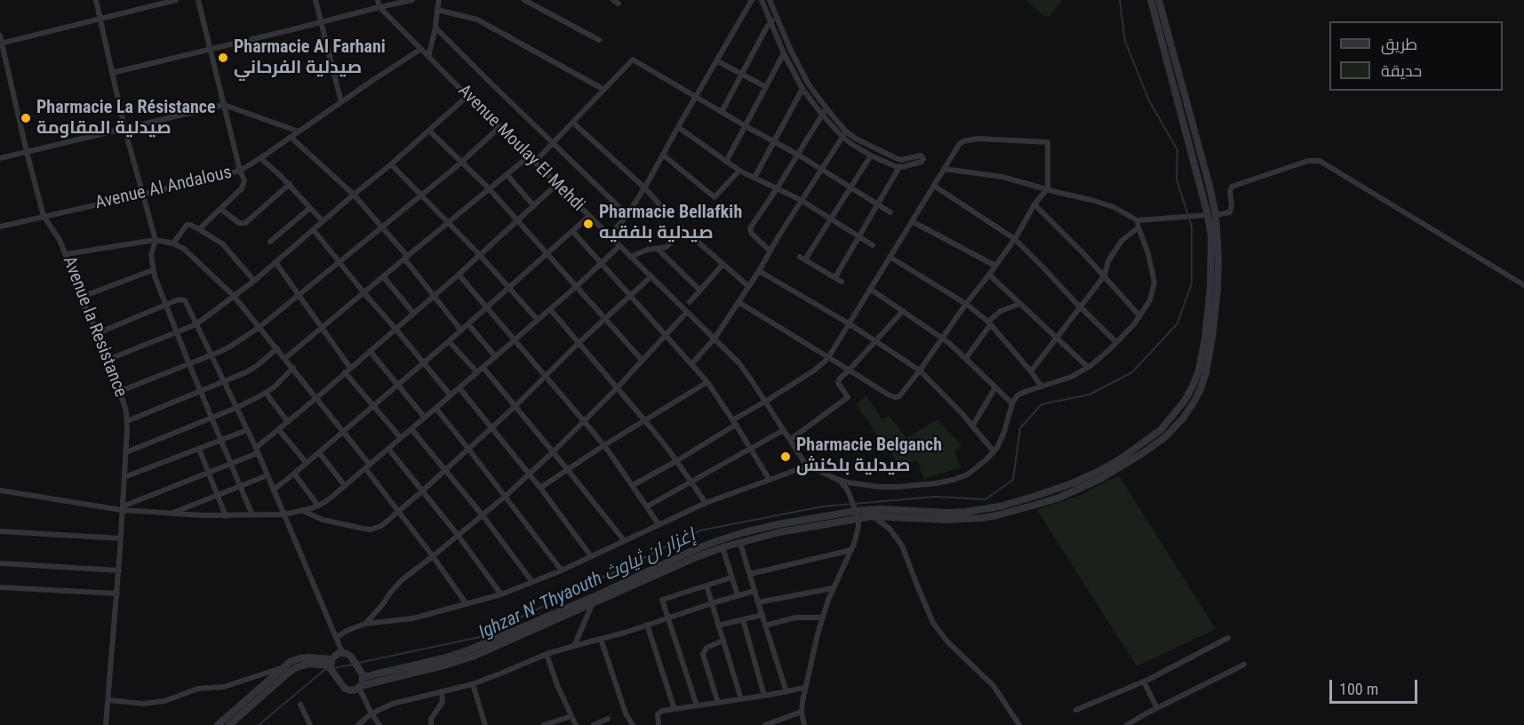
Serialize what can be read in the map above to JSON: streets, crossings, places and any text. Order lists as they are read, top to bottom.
{
  "streets": {
    "street": ["Avenue Moulay El Mehdi", "Avenue Al Andalous", "Avenue la Resistance"]
  },
  "crossings": [
    ["Avenue Moulay El Mehdi", "Avenue Al Andalous"],
    ["Avenue Al Andalous", "Avenue la Resistance"]
  ],
  "water": ["Ighzar N' Thyaouth إغزار ان ثياوث"],
  "places": [
    "Pharmacie Al Farhani صيدلية الفرحاني",
    "Pharmacie La Résistance صيدلية المقاومة",
    "Pharmacie Bellafkih صيدلية بلفقيه",
    "Pharmacie Belganch صيدلية بلكنش"
  ],
  "legend": ["طريق", "حديقة"],
  "scale_bar": "100 m"
}
